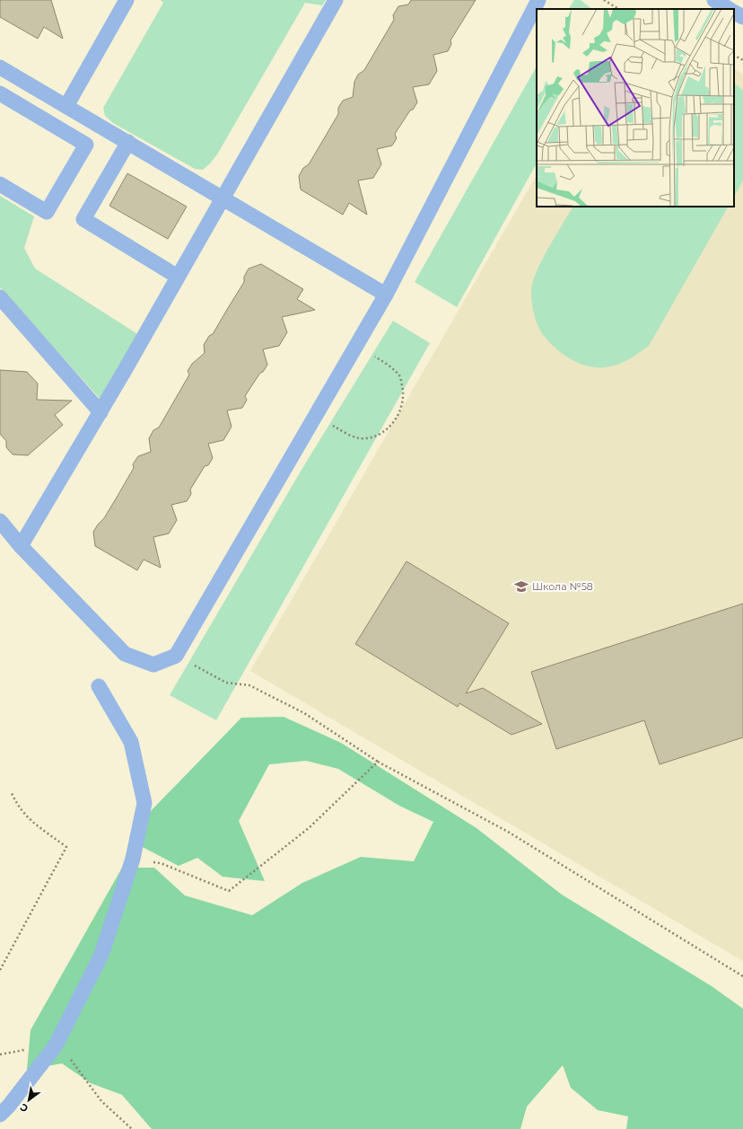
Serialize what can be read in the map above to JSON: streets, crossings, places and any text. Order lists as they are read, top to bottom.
{
  "places": {
    "school or university": ["Школа №58"]
  },
  "north": "bottom left"
}
